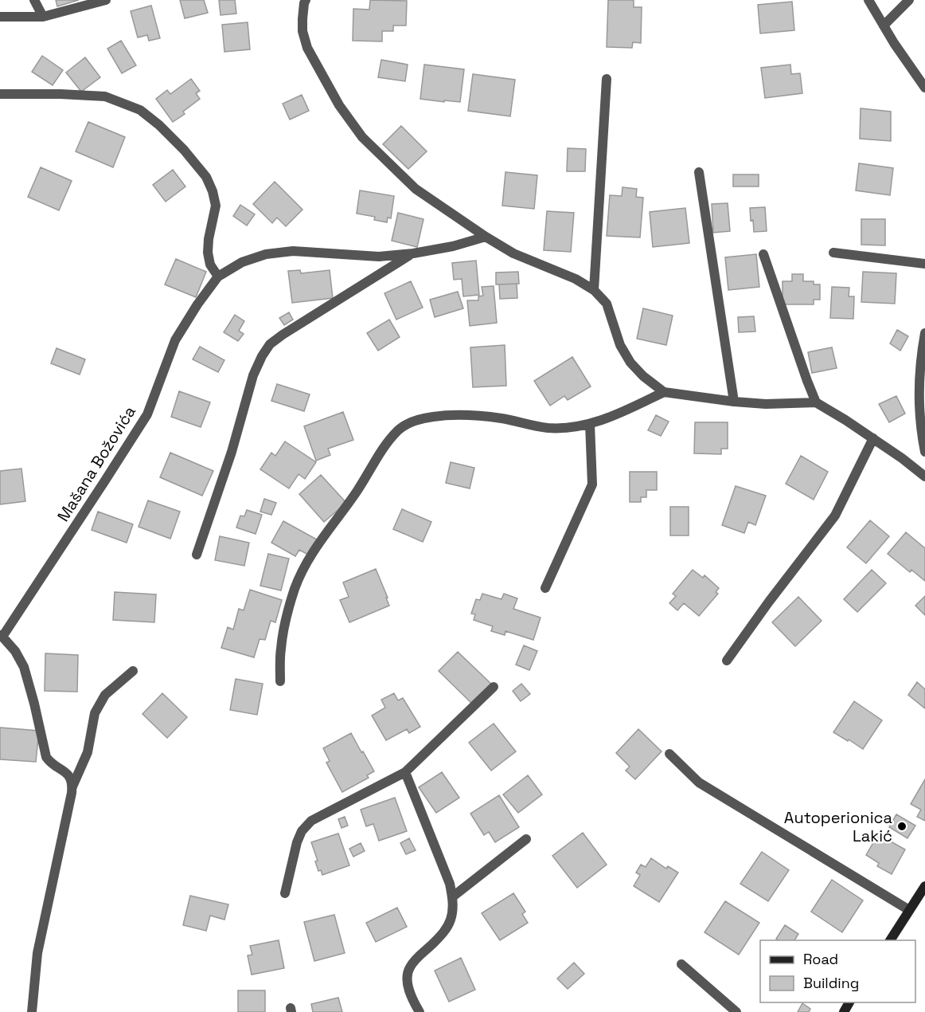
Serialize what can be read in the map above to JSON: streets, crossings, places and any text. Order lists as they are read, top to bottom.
{
  "streets": {
    "street": ["Mašana Božovića"]
  },
  "places": ["Autoperionica Lakić"],
  "legend": ["Road", "Building"]
}
